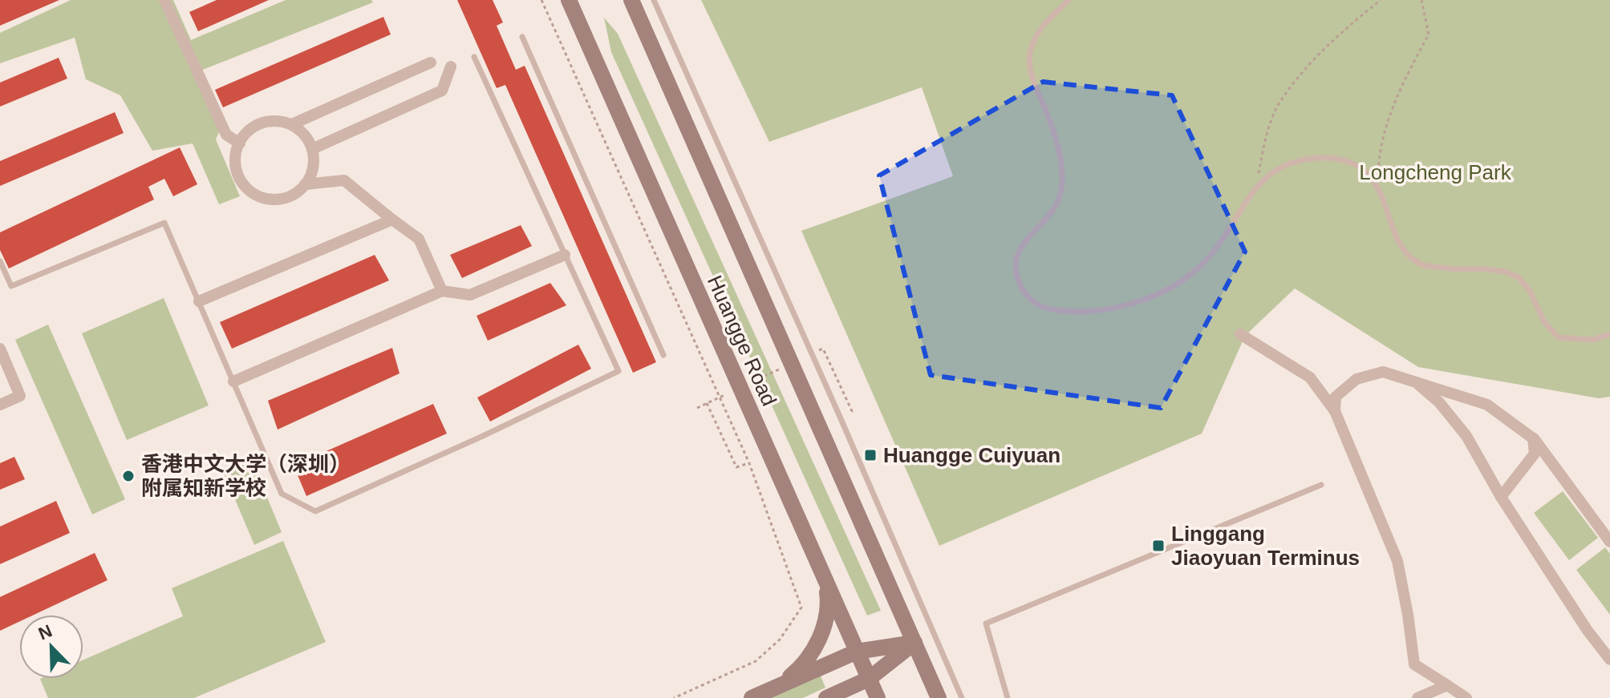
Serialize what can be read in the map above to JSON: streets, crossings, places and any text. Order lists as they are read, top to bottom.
{
  "streets": {
    "main road": ["Huangge Road"]
  },
  "parks": ["Longcheng Park"],
  "places": {
    "transit": ["Huangge Cuiyuan", "Linggang Jiaoyuan Terminus"],
    "other": ["香港中文大学（深圳） 附属知新学校"]
  },
  "north": "top left"
}
